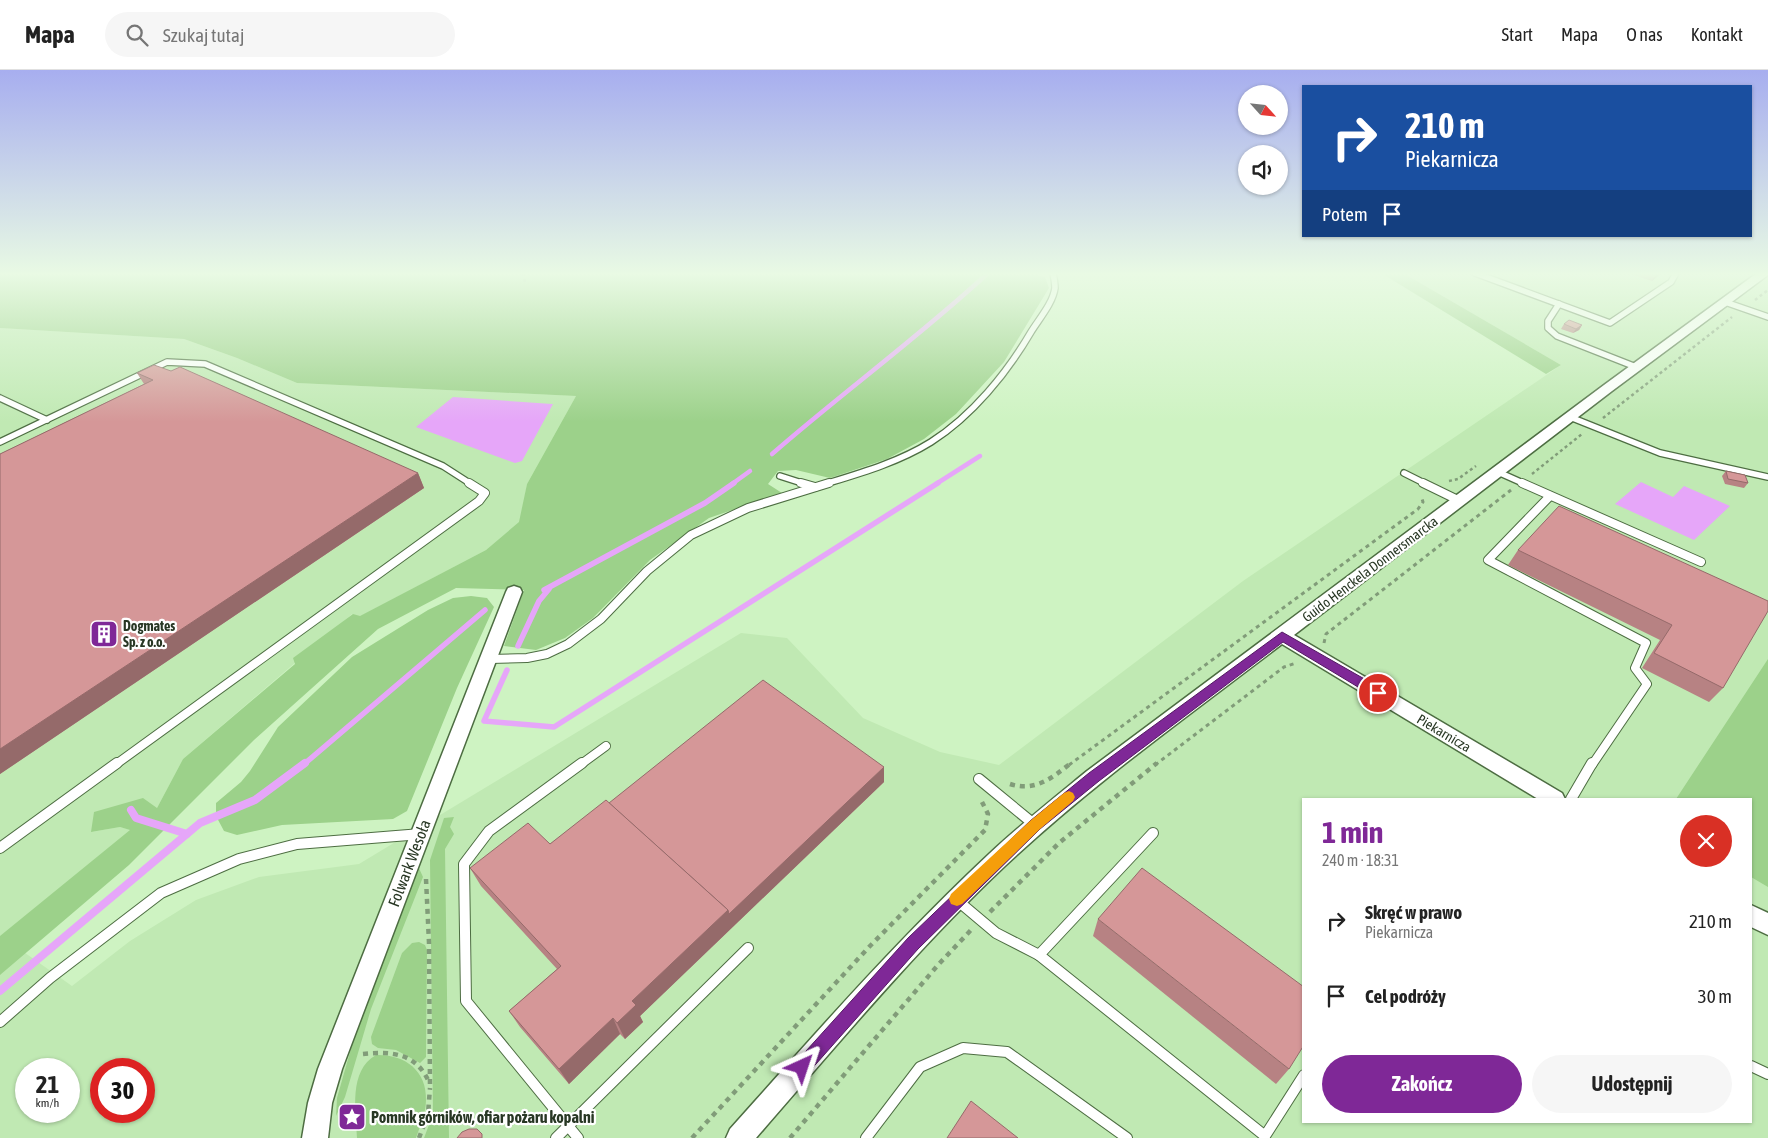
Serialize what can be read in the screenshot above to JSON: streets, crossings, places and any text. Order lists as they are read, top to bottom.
{
  "streets": {
    "street": ["Guido Henckela Donnersmarcka", "Piekarnicza", "Folwark Wesoła"]
  },
  "crossings": [
    ["Guido Henckela Donnersmarcka", "Piekarnicza"]
  ],
  "places": {
    "building": ["Dogmates Sp. z o.o."],
    "place": ["Pomnik górników, ofiar pożaru kopalni"]
  },
  "north": "bottom right",
  "page": {
    "header": "Mapa",
    "search": "Szukaj tutaj",
    "nav": [
      "Start",
      "Mapa",
      "O nas",
      "Kontakt"
    ],
    "turn": ["210 m", "Piekarnicza"],
    "then": "Potem",
    "heading": ["1 min", "240 m · 18:31"],
    "list": [
      {
        "name": "Skręć w prawo",
        "note": "Piekarnicza",
        "value": "210 m"
      },
      {
        "name": "Cel podróży",
        "value": "30 m"
      }
    ],
    "buttons": ["Zakończ", "Udostępnij"],
    "speed": "21 km/h",
    "limit": "30"
  }
}
